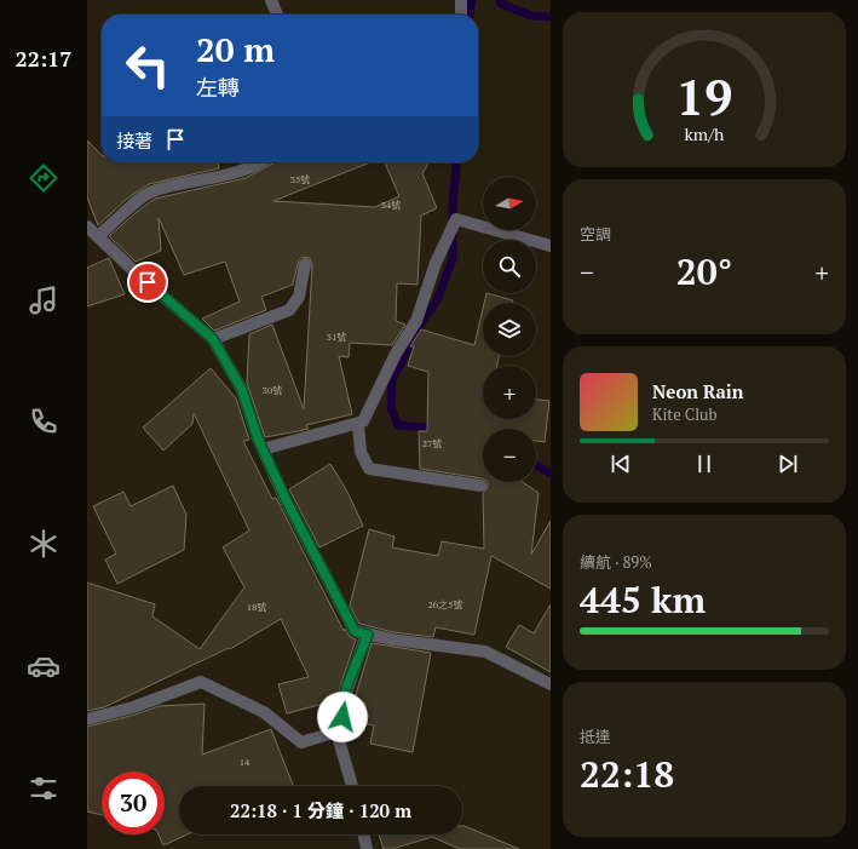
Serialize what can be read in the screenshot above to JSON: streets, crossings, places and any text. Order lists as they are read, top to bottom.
{
  "house_numbers": [
    "35號",
    "34號",
    "31號",
    "30號",
    "27號",
    "26之5號",
    "18號",
    "14"
  ],
  "north": "right",
  "page": {
    "tabs": "22:17",
    "turn": ["20 m", "左轉"],
    "then": "接著",
    "map_buttons": ["+", "−"],
    "tile": [
      "空調",
      ["續航 · 89%", "445 km"],
      ["抵達", "22:18"]
    ],
    "heat": ["−", "20°", "+"],
    "song": ["Neon Rain", "Kite Club"],
    "limit": "30",
    "trip": "22:18 · 1 分鐘 · 120 m",
    "gauge": ["19", "km/h"]
  }
}
